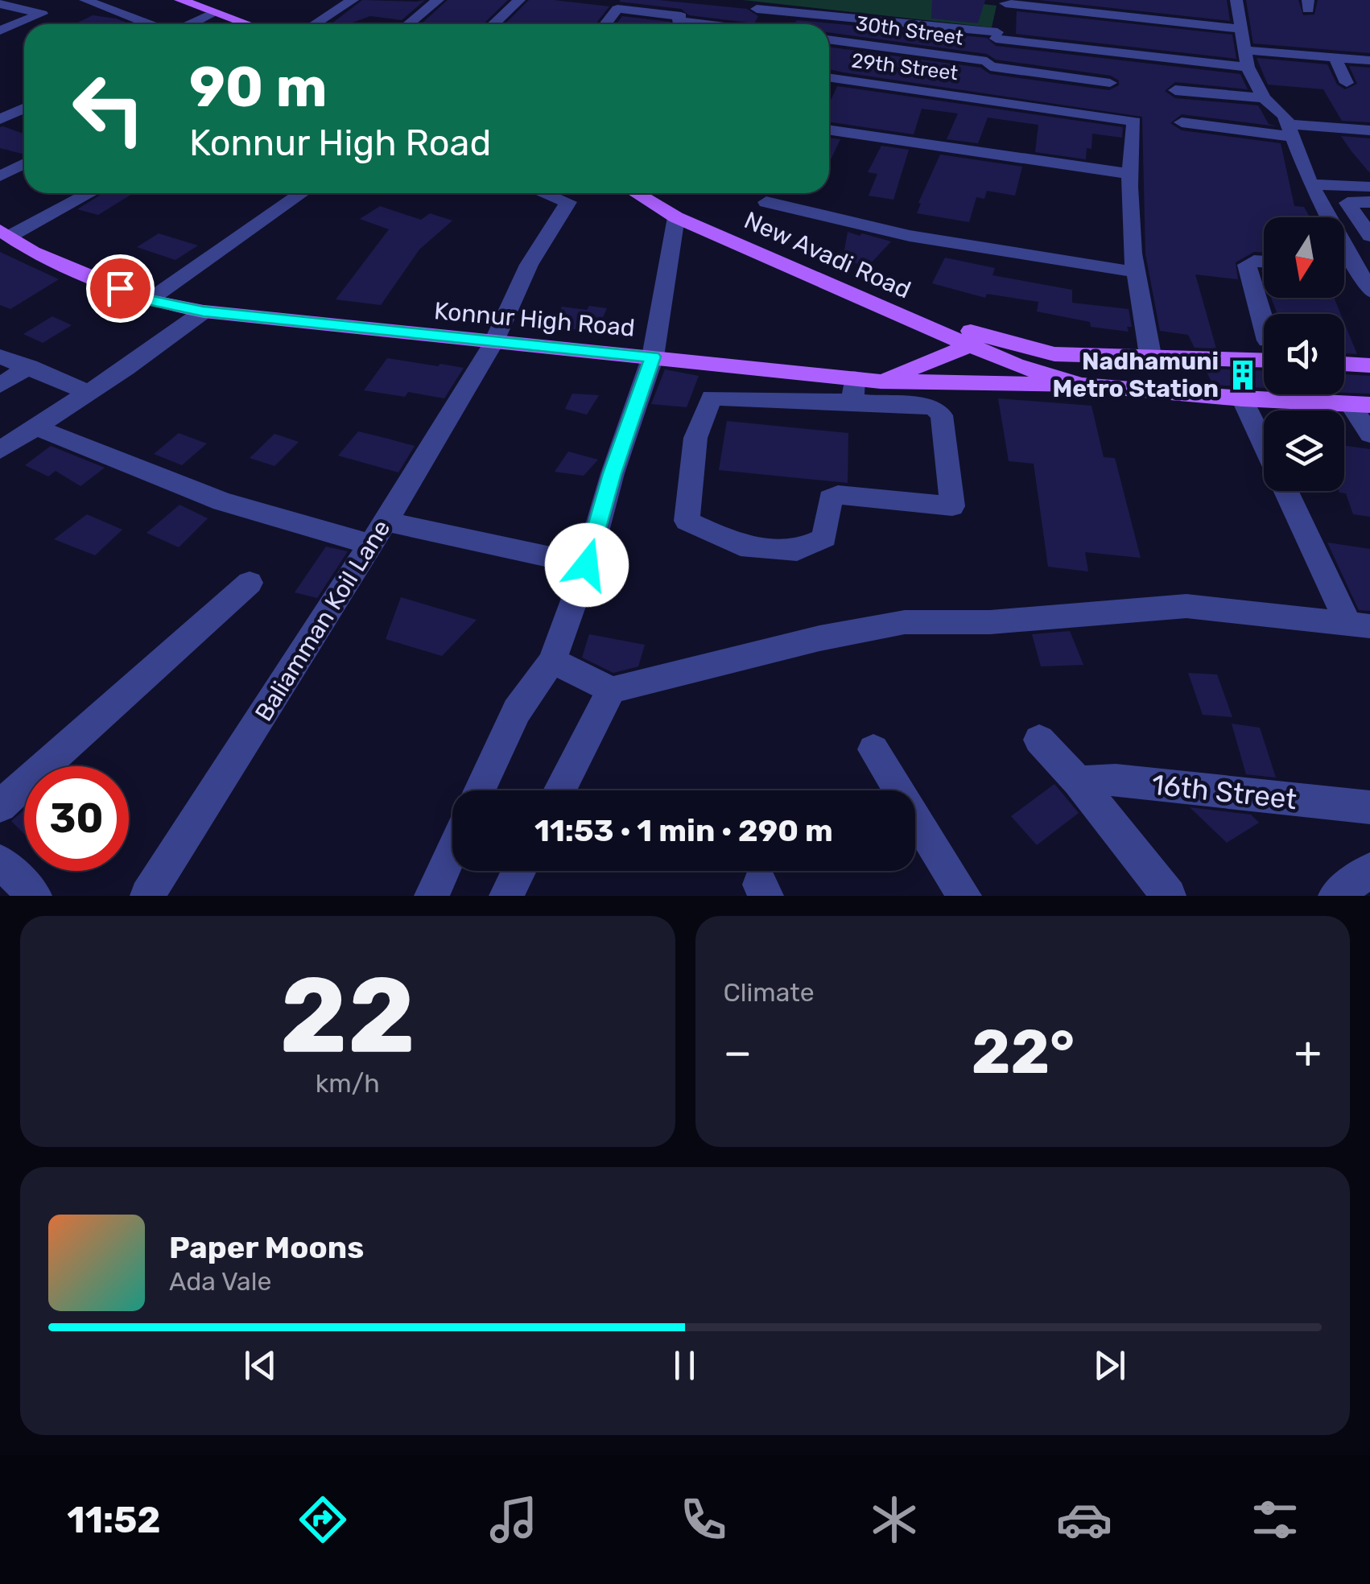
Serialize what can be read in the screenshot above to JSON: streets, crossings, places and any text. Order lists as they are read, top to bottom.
{
  "streets": {
    "main road": ["New Avadi Road", "Konnur High Road"],
    "street": [
      "30th Street",
      "29th Street",
      "Baliamman Koil Lane",
      "16th Street"
    ]
  },
  "crossings": [
    ["New Avadi Road", "Konnur High Road"],
    ["Konnur High Road", "Baliamman Koil Lane"]
  ],
  "places": {
    "building": ["Nadhamuni Metro Station"]
  },
  "north": "bottom",
  "page": {
    "turn": ["90 m", "Konnur High Road"],
    "limit": "30",
    "trip": "11:53 · 1 min · 290 m",
    "tile": [
      ["22", "km/h"],
      "Climate"
    ],
    "heat": ["−", "22°", "+"],
    "song": ["Paper Moons", "Ada Vale"],
    "tabs": "11:52"
  }
}
